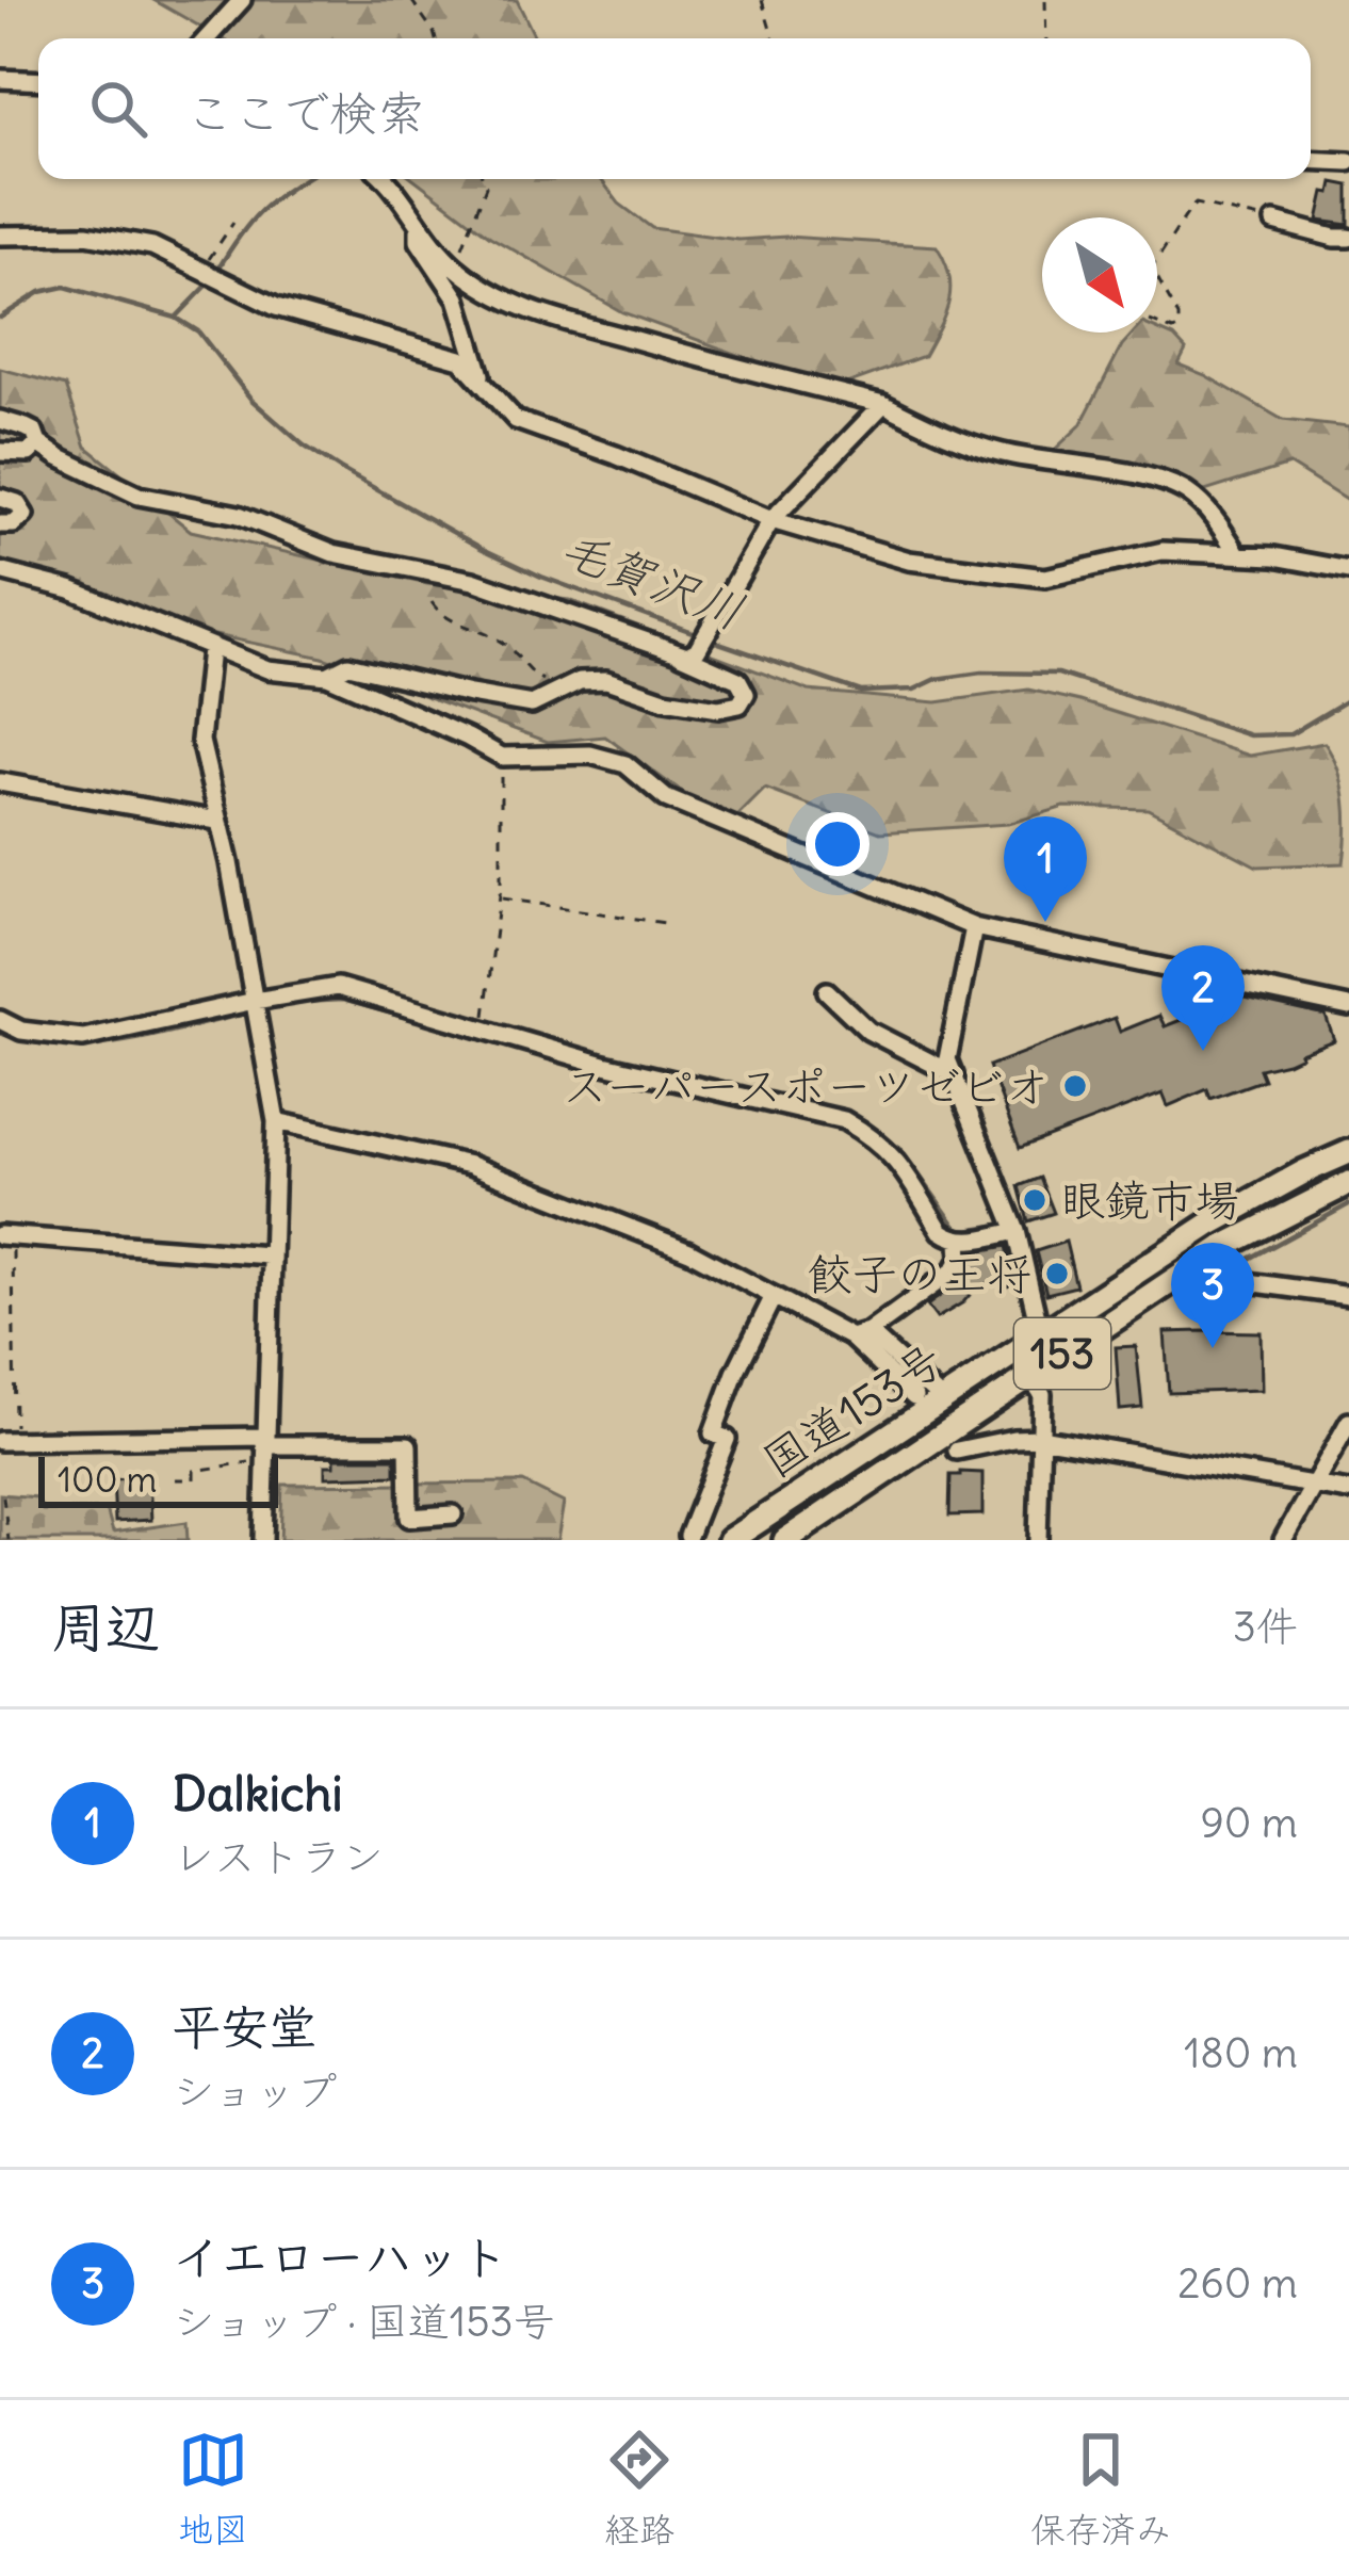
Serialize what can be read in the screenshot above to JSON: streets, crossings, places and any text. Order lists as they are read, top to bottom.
{
  "streets": {
    "highway": ["153", "国道153号"]
  },
  "water": ["毛賀沢川"],
  "places": ["スーパースポーツゼビオ", "眼鏡市場", "餃子の王将"],
  "scale_bar": "100 m",
  "north": "bottom right",
  "page": {
    "search": "ここで検索",
    "pins": ["1", "2", "3"],
    "scale": "100 m",
    "heading": ["周辺", "3件"],
    "list": [
      {
        "mark": "1",
        "name": "Dalkichi",
        "note": "レストラン",
        "value": "90 m"
      },
      {
        "mark": "2",
        "name": "平安堂",
        "note": "ショップ",
        "value": "180 m"
      },
      {
        "mark": "3",
        "name": "イエローハット",
        "note": "ショップ · 国道153号",
        "value": "260 m"
      }
    ],
    "nav": ["地図", "経路", "保存済み"]
  }
}
